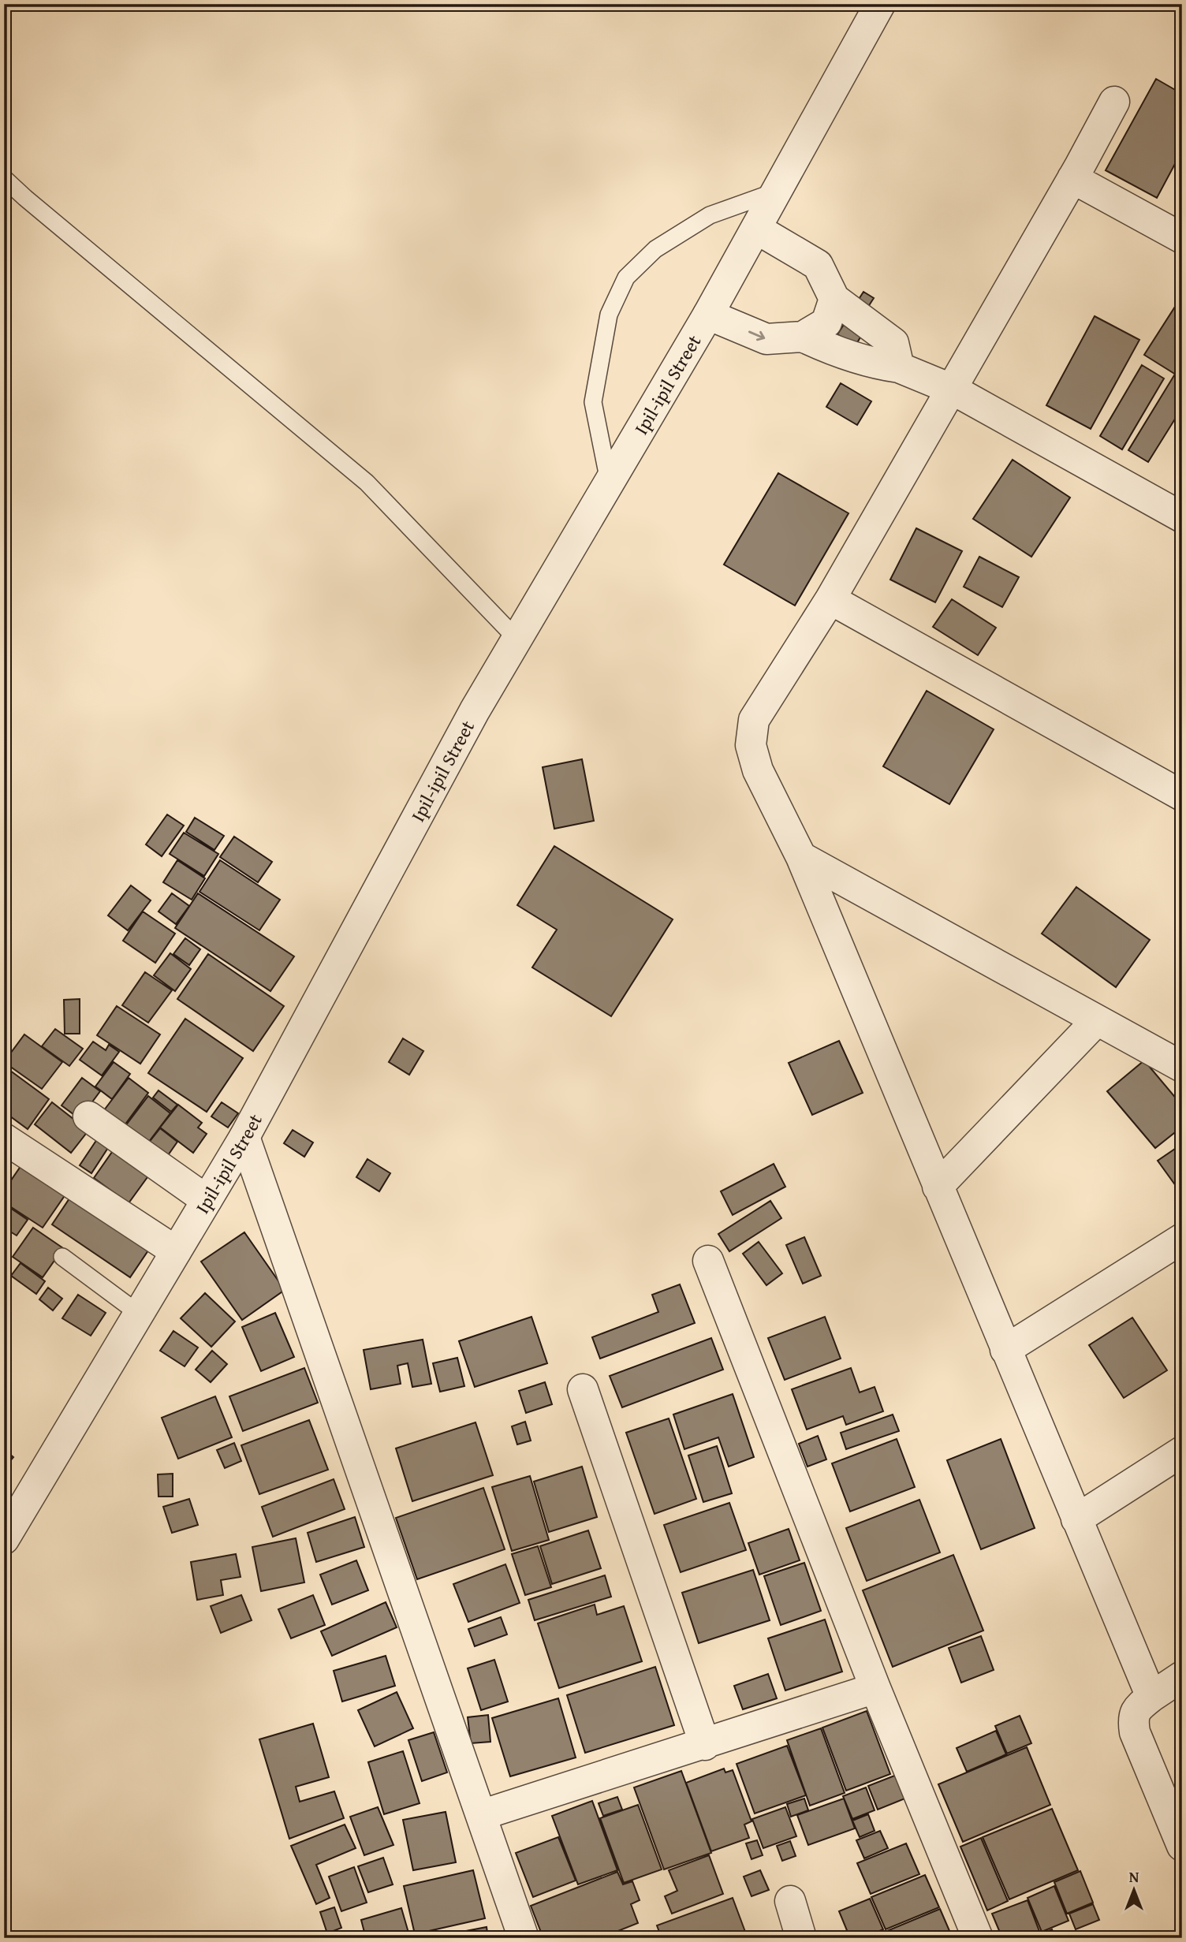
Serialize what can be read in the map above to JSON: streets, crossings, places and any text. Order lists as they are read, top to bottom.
{
  "streets": {
    "street": ["Ipil-ipil Street"]
  },
  "north": "top"
}
